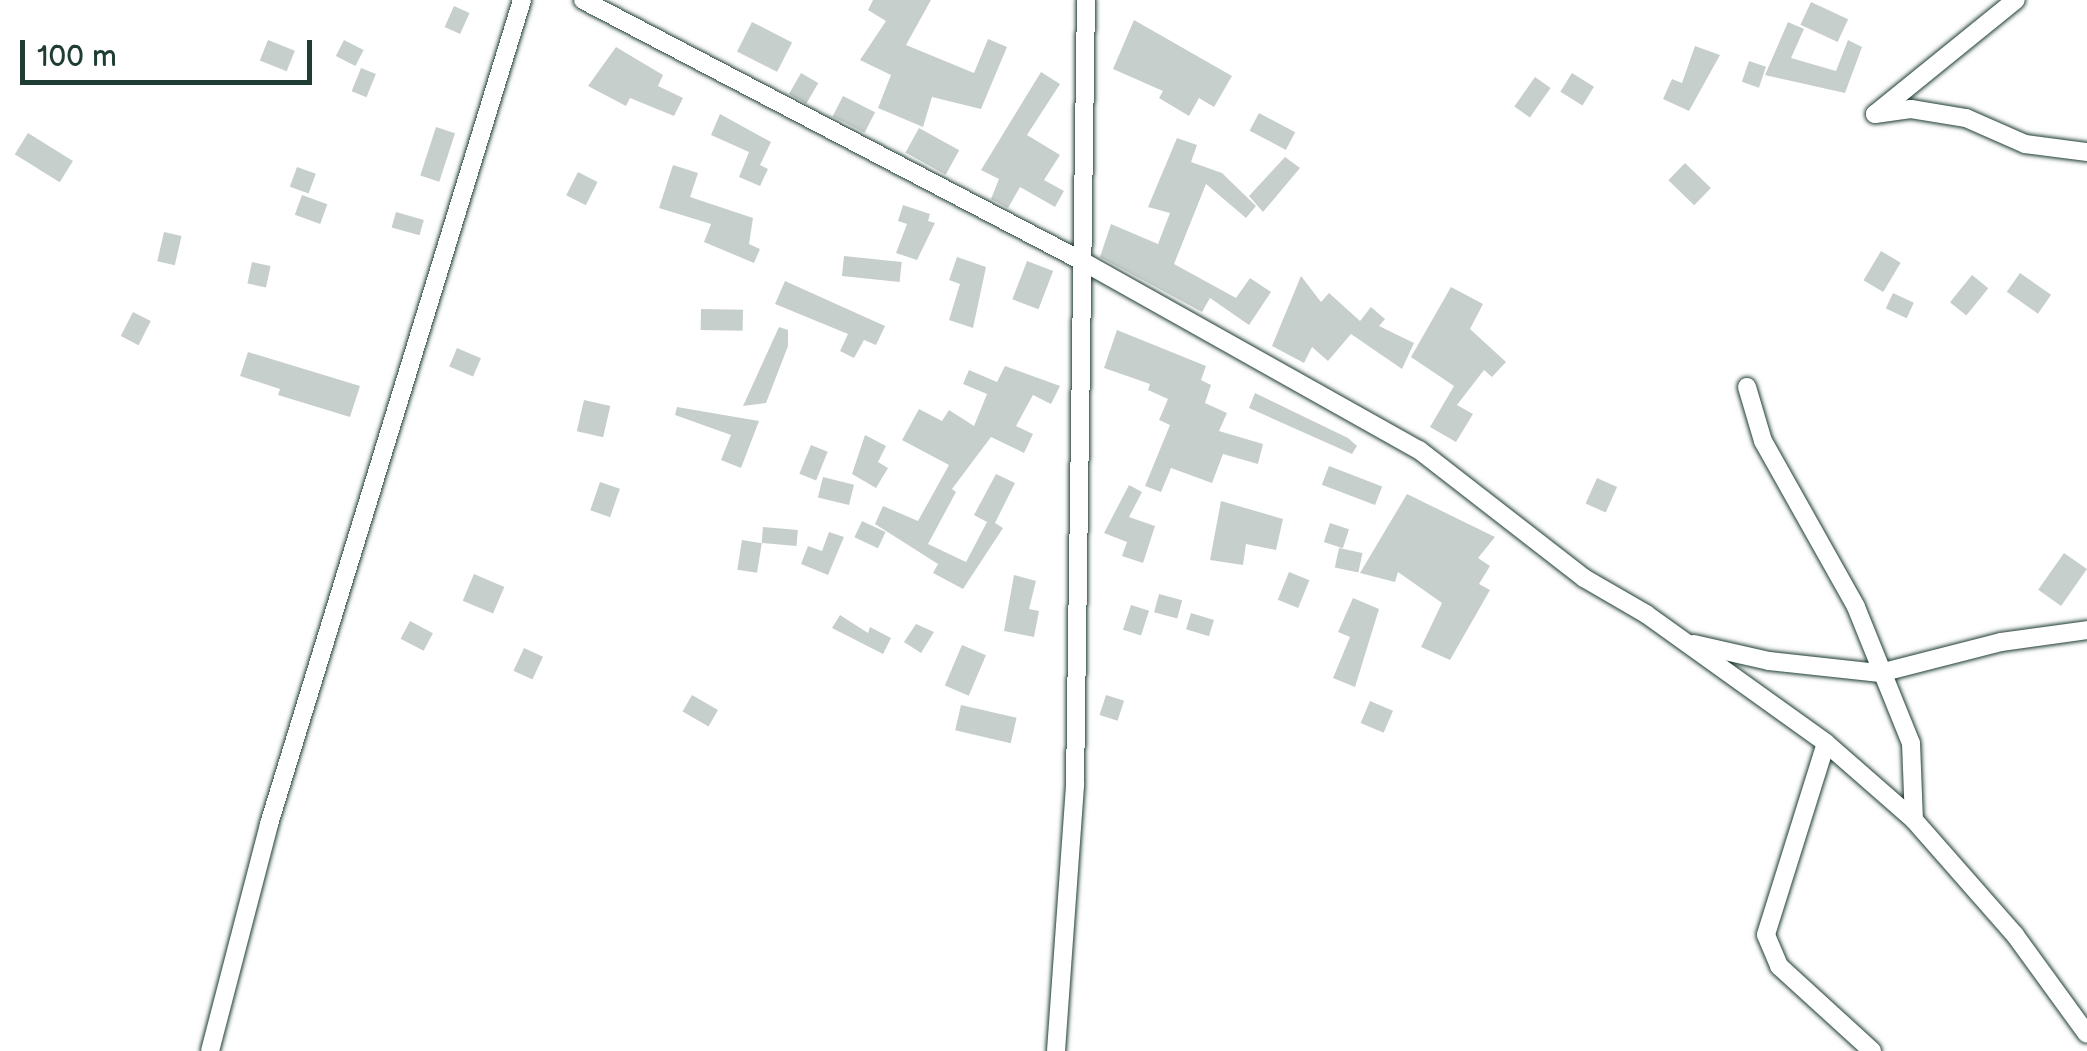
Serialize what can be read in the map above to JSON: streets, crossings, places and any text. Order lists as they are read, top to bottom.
{
  "scale_bar": "100 m"
}
